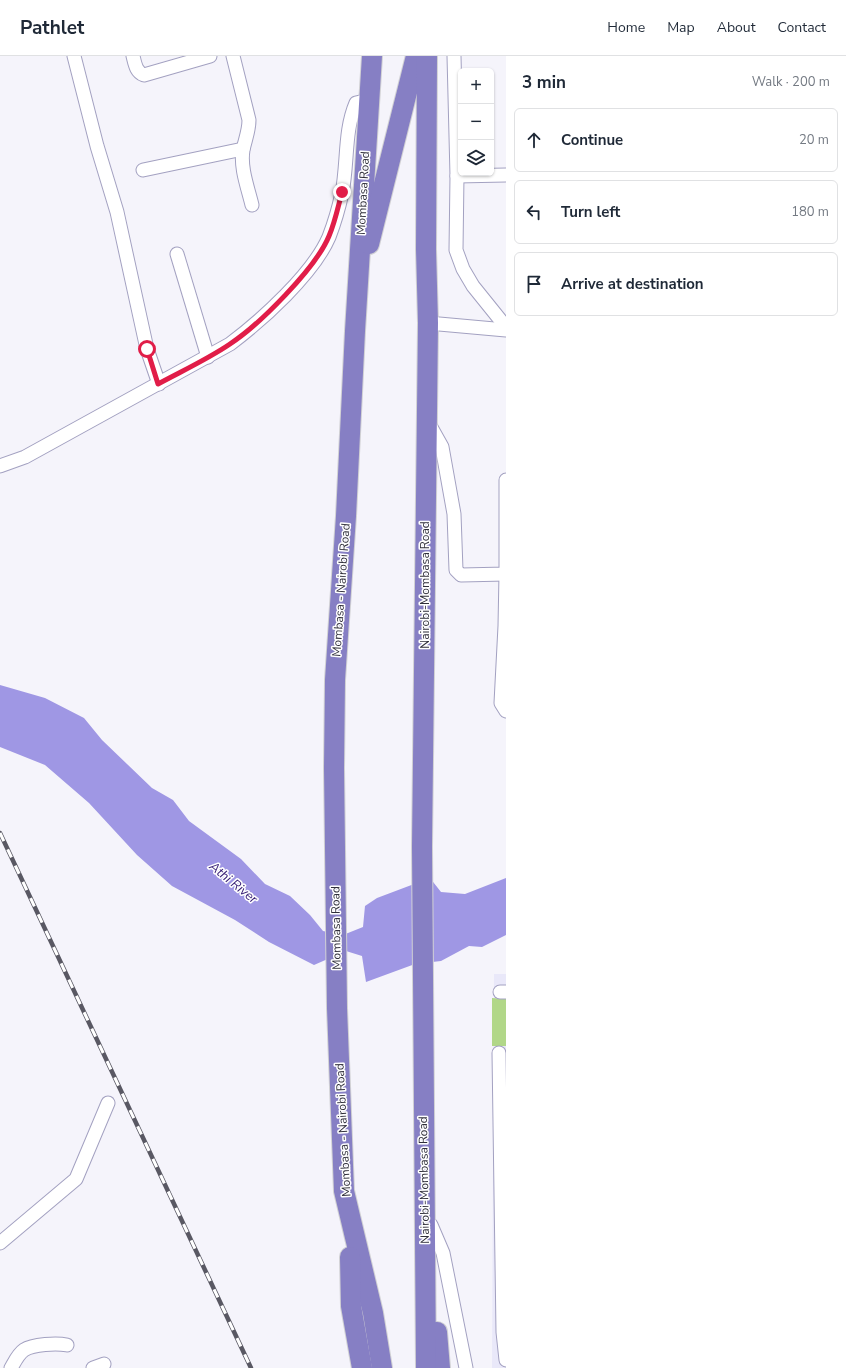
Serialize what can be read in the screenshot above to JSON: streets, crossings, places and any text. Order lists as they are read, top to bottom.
{
  "streets": {
    "highway": ["Mombasa Road", "Nairobi-Mombasa Road", "Mombasa - Nairobi Road"]
  },
  "crossings": [
    ["Mombasa Road", "Mombasa - Nairobi Road"]
  ],
  "water": ["Athi River"],
  "page": {
    "header": "Pathlet",
    "nav": [
      "Home",
      "Map",
      "About",
      "Contact"
    ],
    "heading": ["3 min", "Walk · 200 m"],
    "map_buttons": ["+", "−"],
    "list": [
      ["Continue", "20 m"],
      ["Turn left", "180 m"],
      "Arrive at destination"
    ]
  }
}
